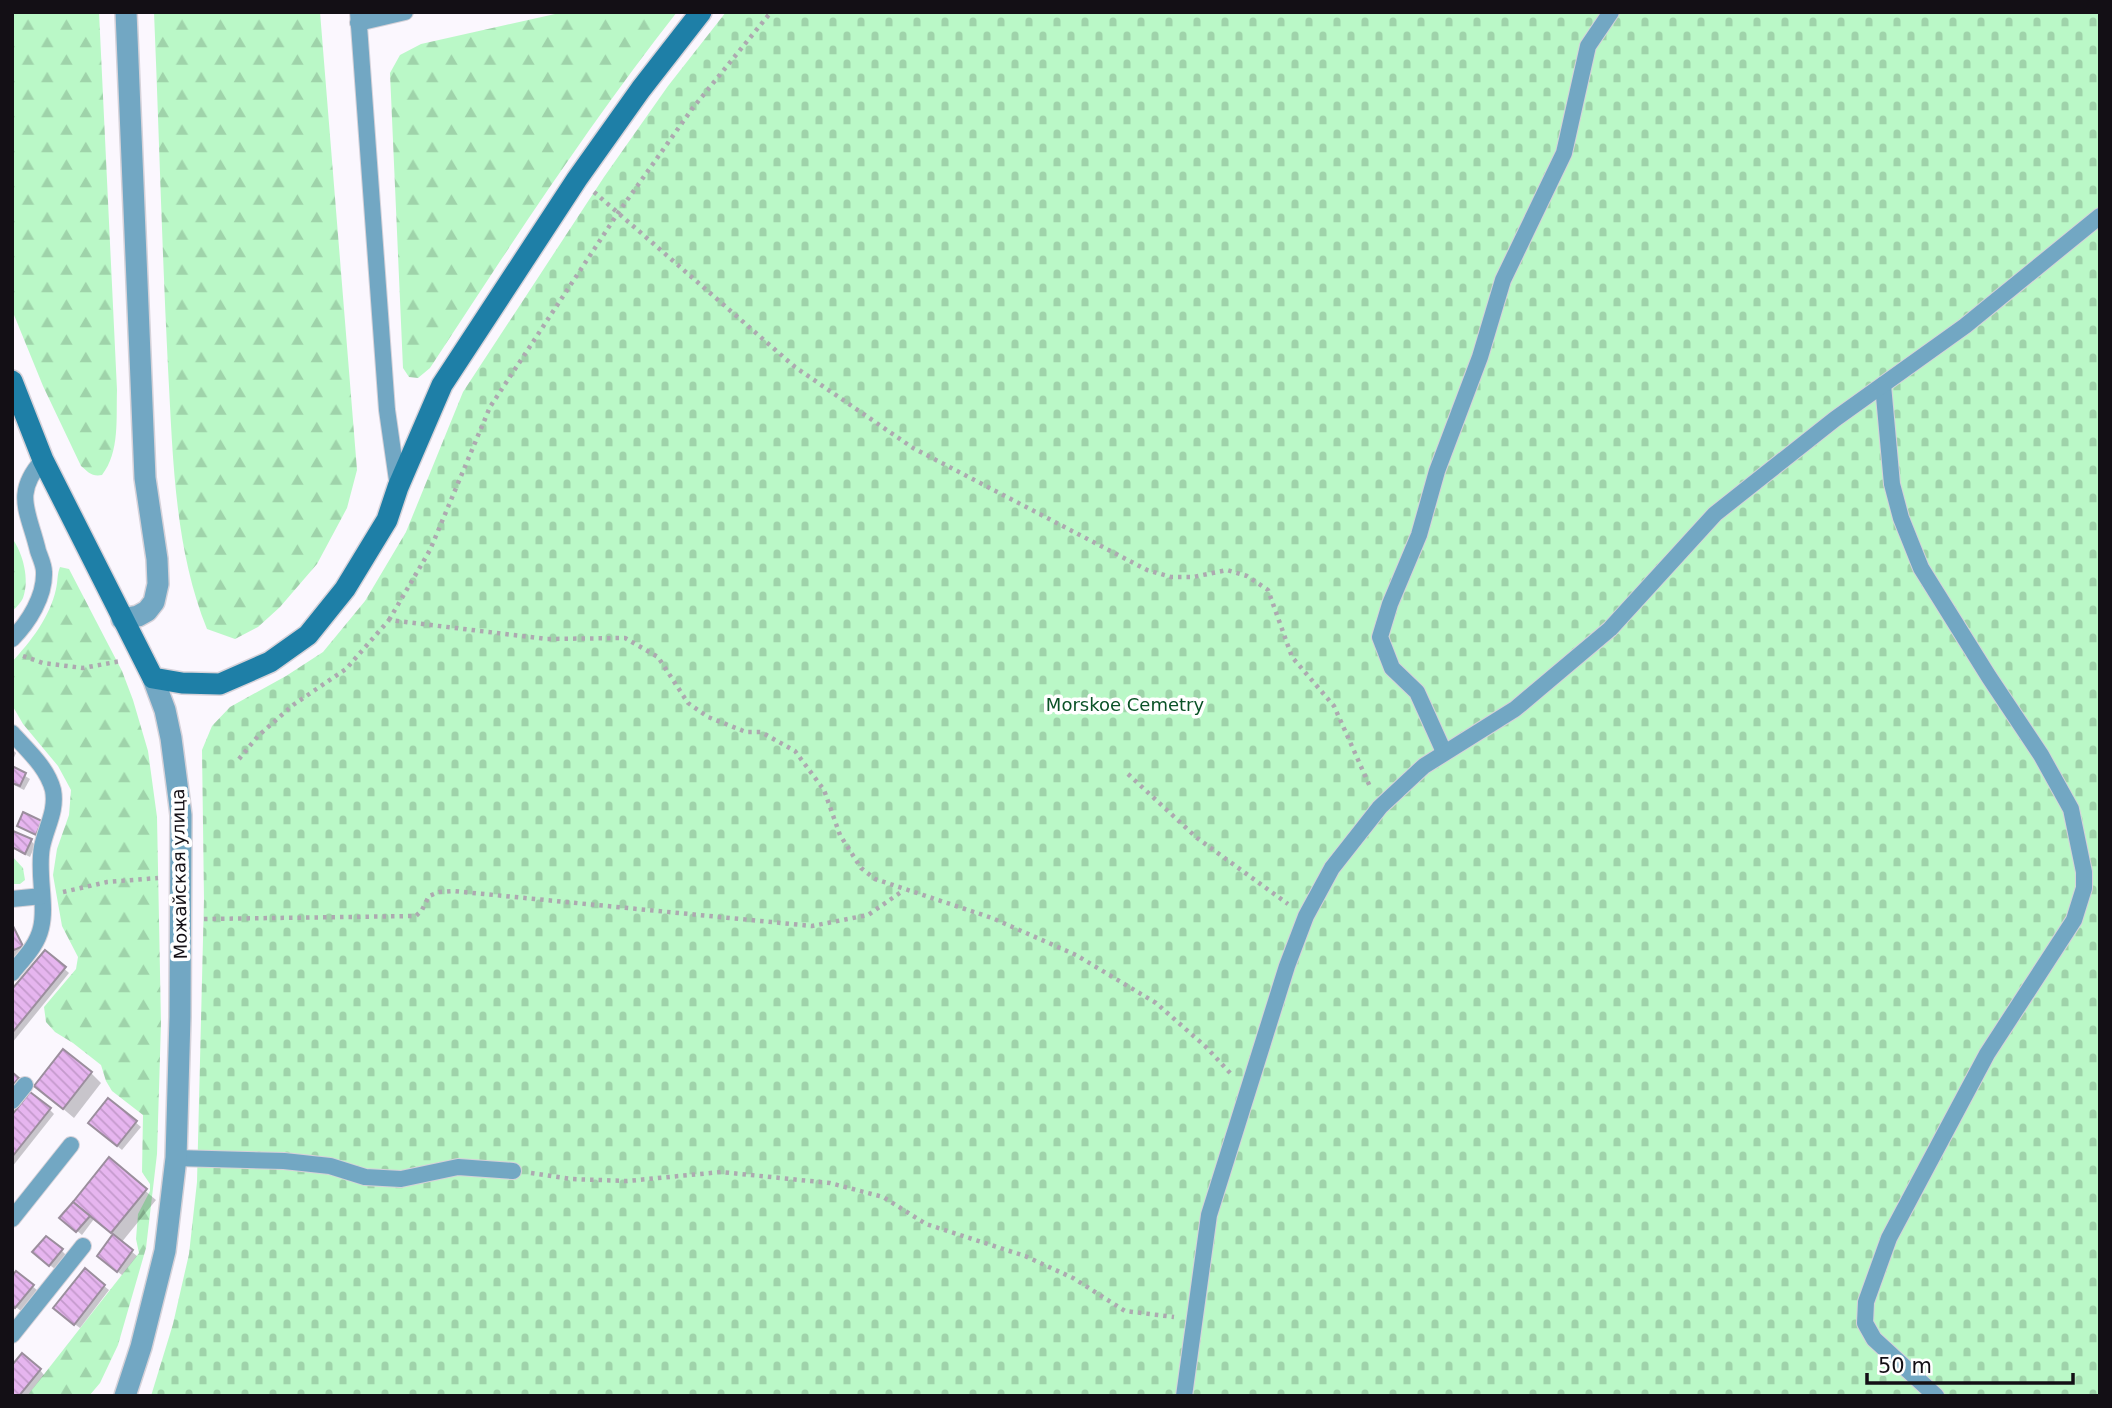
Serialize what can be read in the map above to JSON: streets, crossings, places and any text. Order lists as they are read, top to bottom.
{
  "streets": {
    "main road": ["Можайская улица"]
  },
  "parks": ["Morskoe Cemetry"],
  "scale_bar": "50 m"
}
